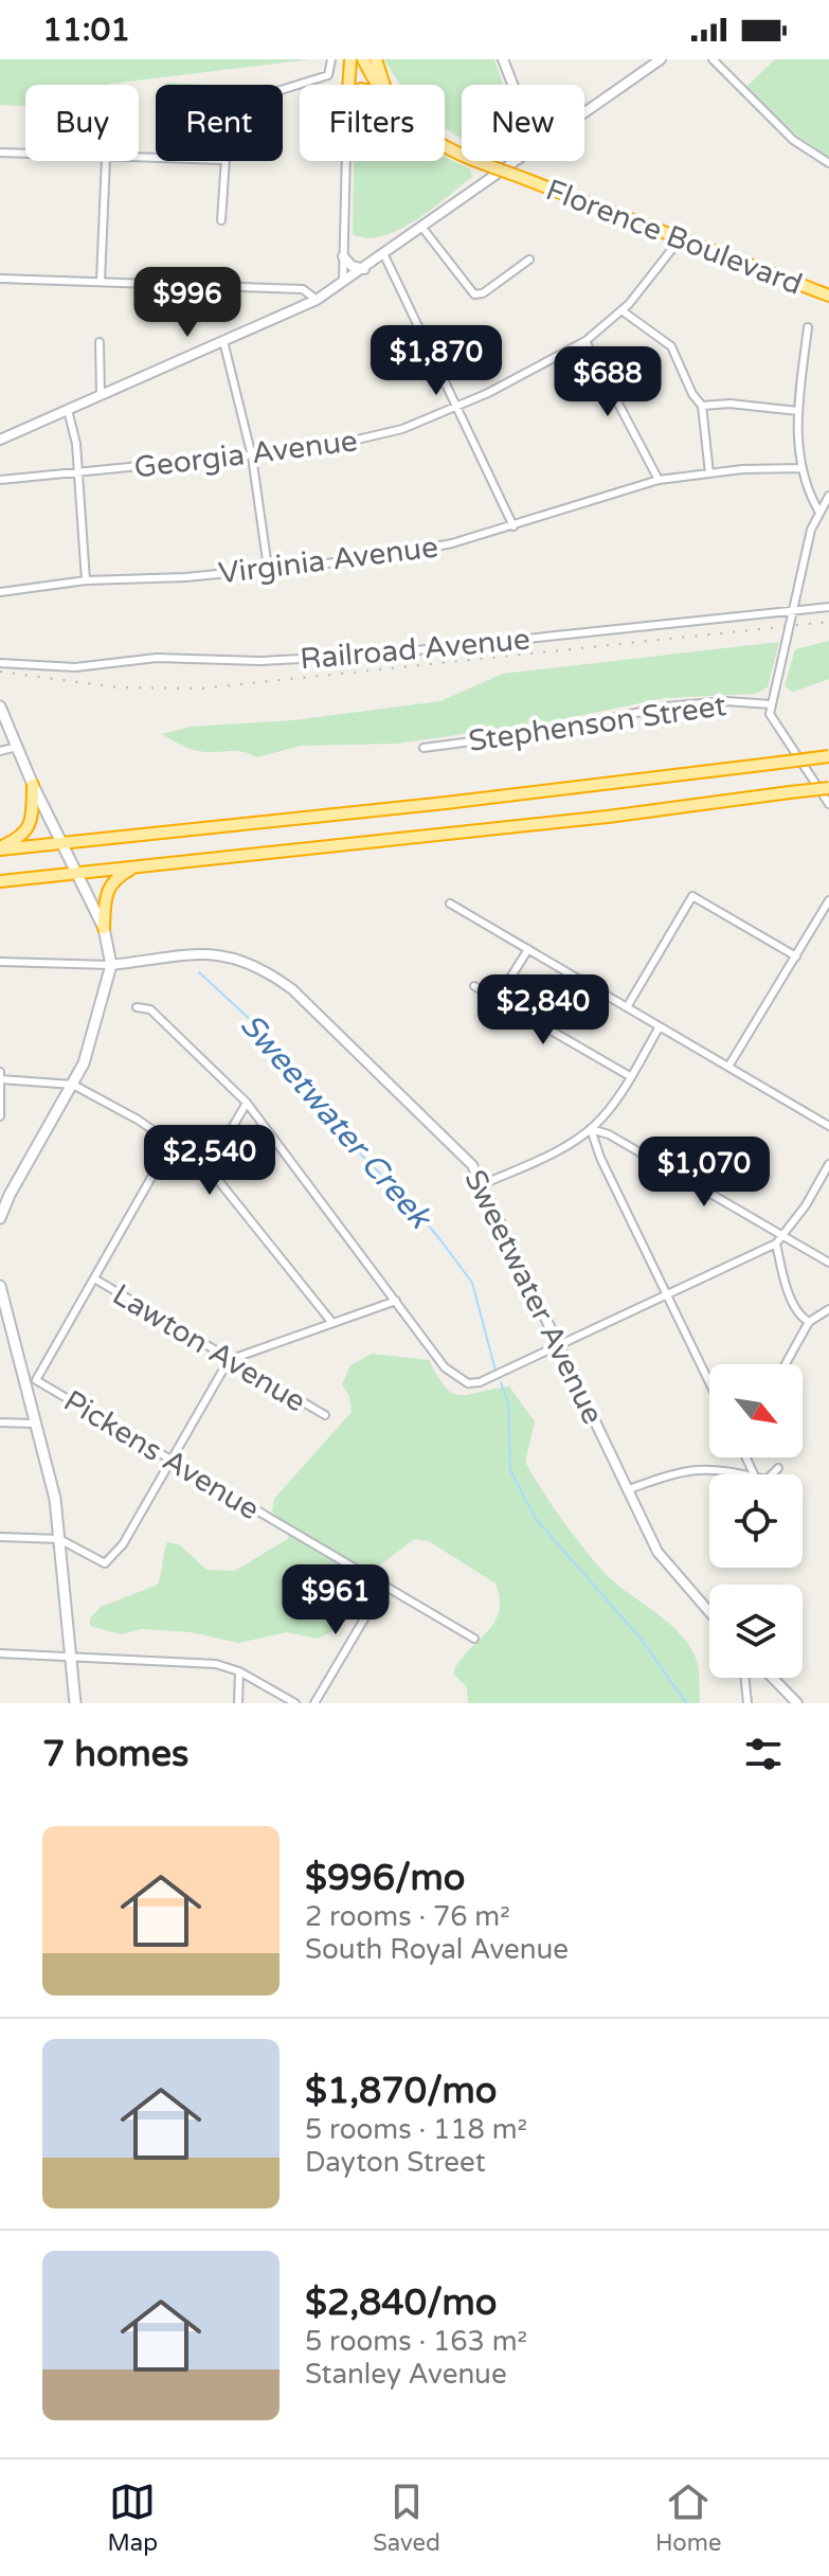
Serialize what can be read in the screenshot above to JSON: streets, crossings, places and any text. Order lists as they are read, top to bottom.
{
  "streets": {
    "highway": ["Florence Boulevard"],
    "street": [
      "Georgia Avenue",
      "Virginia Avenue",
      "Railroad Avenue",
      "Stephenson Street",
      "Sweetwater Avenue",
      "Lawton Avenue",
      "Pickens Avenue"
    ]
  },
  "crossings": [
    ["Florence Boulevard", "Georgia Avenue"]
  ],
  "water": ["Sweetwater Creek"],
  "north": "bottom right",
  "page": {
    "status": "11:01",
    "chip": [
      "Buy",
      "Rent",
      "Filters",
      "New"
    ],
    "price": [
      "$996",
      "$1,870",
      "$688",
      "$2,840",
      "$2,540",
      "$1,070",
      "$961"
    ],
    "heading": "7 homes",
    "list": [
      {
        "name": "$996/mo",
        "note": "2 rooms · 76 m² · South Royal Avenue"
      },
      {
        "name": "$1,870/mo",
        "note": "5 rooms · 118 m² · Dayton Street"
      },
      {
        "name": "$2,840/mo",
        "note": "5 rooms · 163 m² · Stanley Avenue"
      }
    ],
    "tabs": ["Map", "Saved", "Home"]
  }
}
